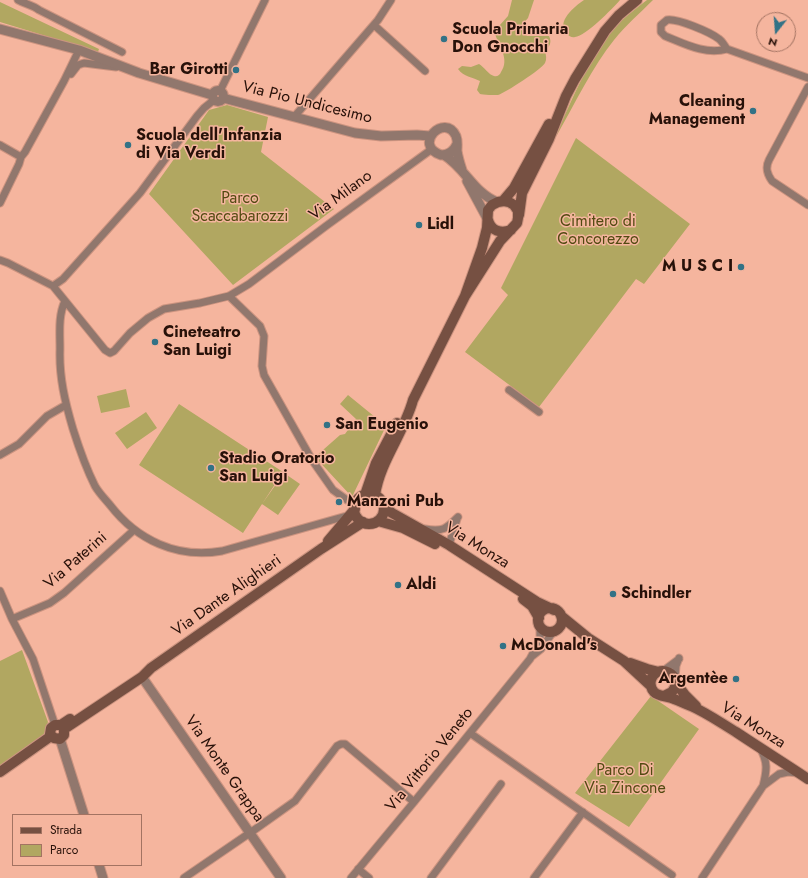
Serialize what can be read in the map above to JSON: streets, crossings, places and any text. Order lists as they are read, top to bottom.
{
  "streets": {
    "main road": ["Via Monza", "Via Dante Alighieri"],
    "street": [
      "Via Pio Undicesimo",
      "Via Milano",
      "Via Paterini",
      "Via Vittorio Veneto",
      "Via Monte Grappa"
    ]
  },
  "crossings": [
    ["Via Pio Undicesimo", "Via Milano"],
    ["Via Monza", "Via Dante Alighieri"],
    ["Via Monza", "Via Vittorio Veneto"],
    ["Via Dante Alighieri", "Via Monte Grappa"]
  ],
  "parks": ["Parco Scaccabarozzi", "Cimitero di Concorezzo", "Parco Di Via Zincone"],
  "places": [
    "Scuola Primaria Don Gnocchi",
    "Bar Girotti",
    "Cleaning Management",
    "Scuola dell'Infanzia di Via Verdi",
    "Lidl",
    "M U S C I",
    "Cineteatro San Luigi",
    "San Eugenio",
    "Stadio Oratorio San Luigi",
    "Manzoni Pub",
    "Aldi",
    "Schindler",
    "McDonald's",
    "Argentèe"
  ],
  "legend": ["Strada", "Parco"],
  "north": "bottom"
}
